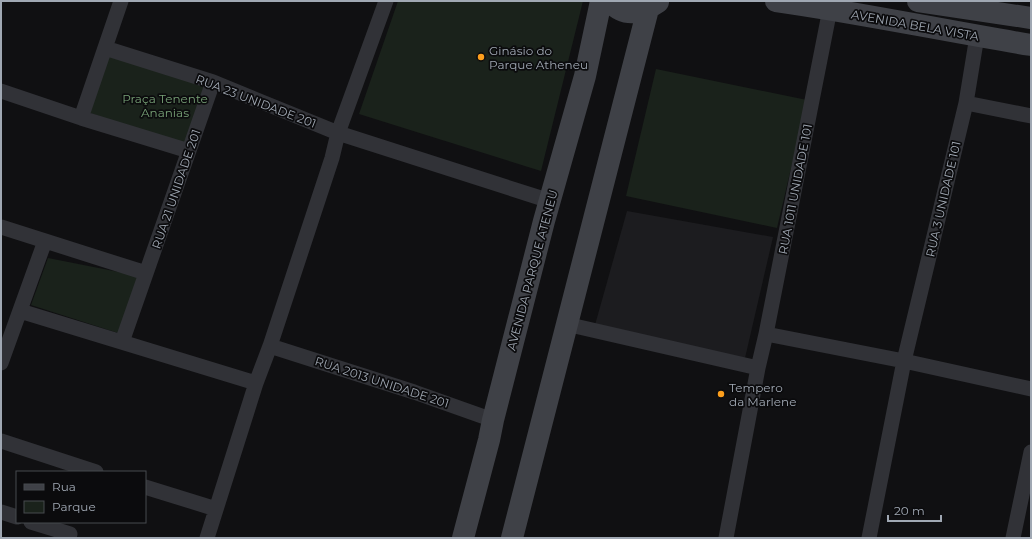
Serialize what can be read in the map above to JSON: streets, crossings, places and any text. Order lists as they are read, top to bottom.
{
  "streets": {
    "street": [
      "AVENIDA BELA VISTA",
      "RUA 23 UNIDADE 201",
      "RUA 21 UNIDADE 201",
      "RUA 1011 UNIDADE 101",
      "RUA 3 UNIDADE 101",
      "AVENIDA PARQUE ATENEU",
      "RUA 2013 UNIDADE 201"
    ]
  },
  "crossings": [
    ["AVENIDA BELA VISTA", "RUA 1011 UNIDADE 101"],
    ["AVENIDA BELA VISTA", "RUA 3 UNIDADE 101"],
    ["RUA 23 UNIDADE 201", "RUA 21 UNIDADE 201"],
    ["AVENIDA PARQUE ATENEU", "RUA 2013 UNIDADE 201"]
  ],
  "parks": ["Praça Tenente Ananias"],
  "places": ["Ginásio do Parque Atheneu", "Tempero da Marlene"],
  "legend": ["Rua", "Parque"],
  "scale_bar": "20 m"
}
